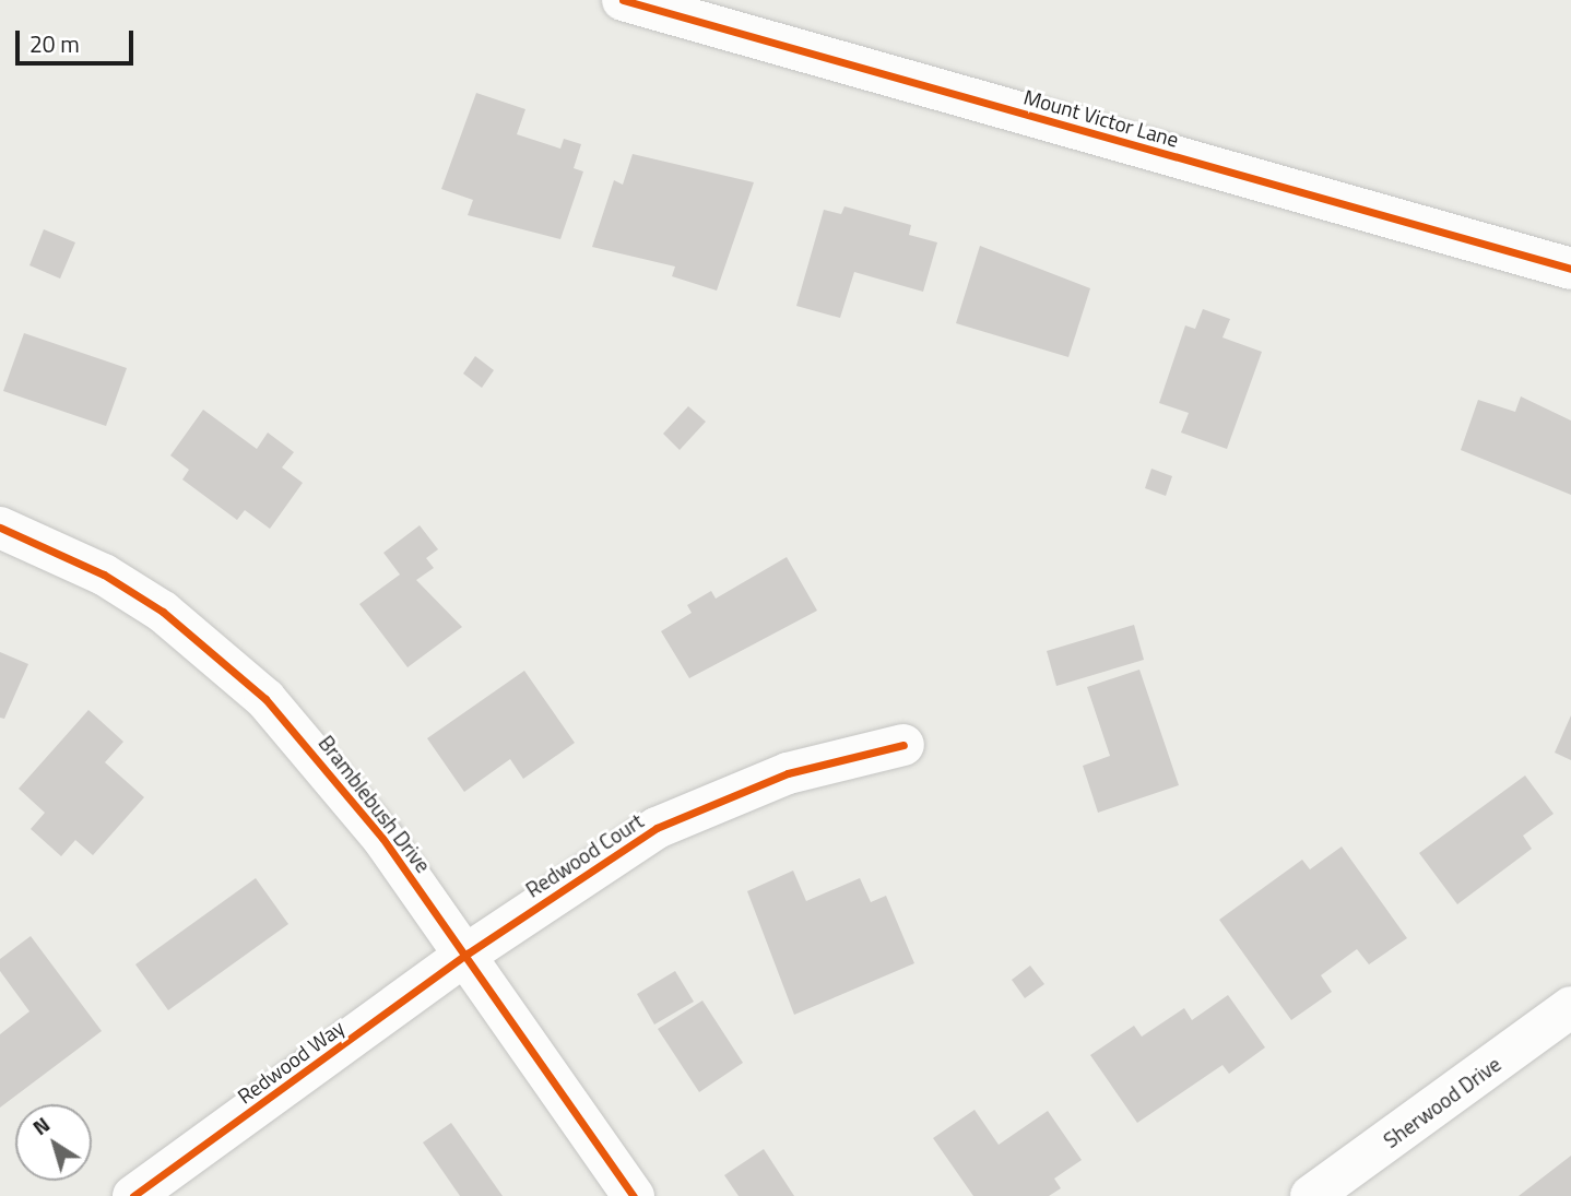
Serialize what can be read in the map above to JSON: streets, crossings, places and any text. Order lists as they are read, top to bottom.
{
  "streets": {
    "street": [
      "Mount Victor Lane",
      "Bramblebush Drive",
      "Redwood Court",
      "Redwood Way",
      "Sherwood Drive"
    ]
  },
  "crossings": [
    ["Bramblebush Drive", "Redwood Court"],
    ["Bramblebush Drive", "Redwood Way"],
    ["Redwood Court", "Redwood Way"]
  ],
  "scale_bar": "20 m",
  "north": "top left"
}
